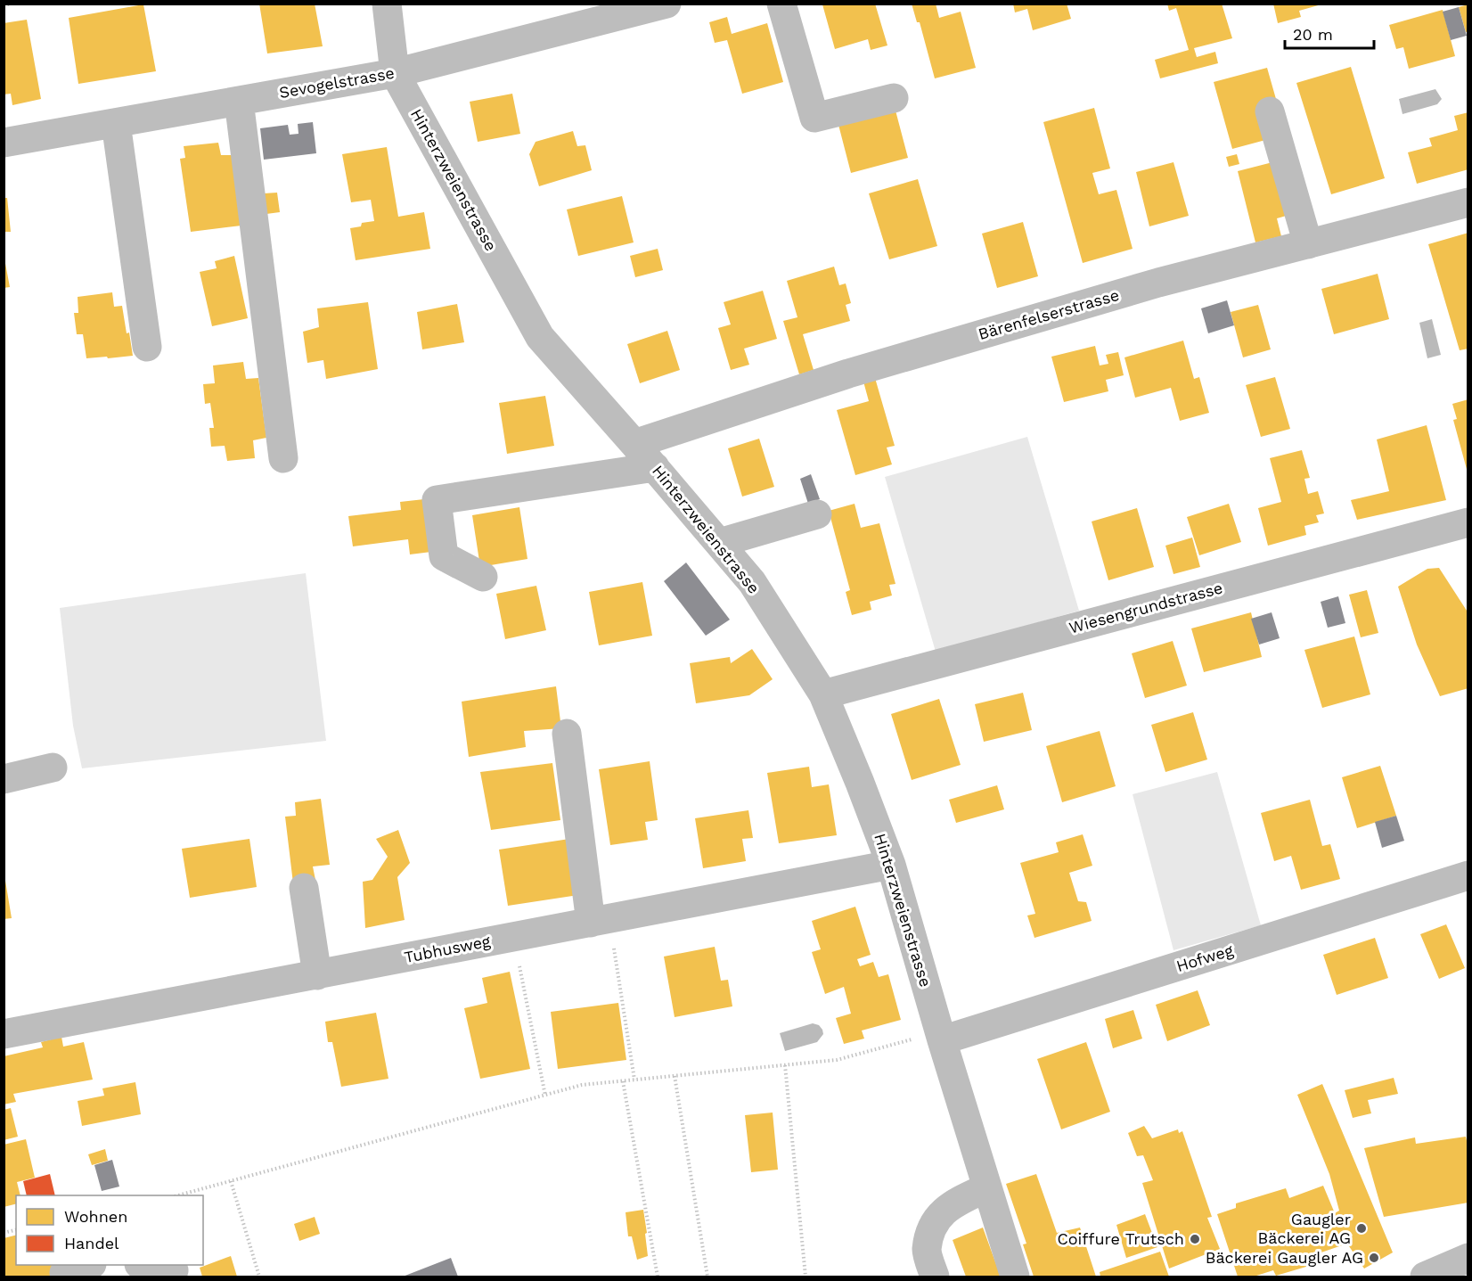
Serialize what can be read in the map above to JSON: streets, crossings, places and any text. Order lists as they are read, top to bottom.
{
  "streets": {
    "street": [
      "Sevogelstrasse",
      "Hinterzweienstrasse",
      "Bärenfelserstrasse",
      "Wiesengrundstrasse",
      "Tubhusweg",
      "Hofweg"
    ]
  },
  "crossings": [
    ["Sevogelstrasse", "Hinterzweienstrasse"],
    ["Hinterzweienstrasse", "Bärenfelserstrasse"],
    ["Hinterzweienstrasse", "Wiesengrundstrasse"],
    ["Hinterzweienstrasse", "Tubhusweg"],
    ["Hinterzweienstrasse", "Hofweg"]
  ],
  "places": ["Gaugler Bäckerei AG", "Coiffure Trutsch", "Bäckerei Gaugler AG"],
  "legend": ["Wohnen", "Handel"],
  "scale_bar": "20 m"
}
